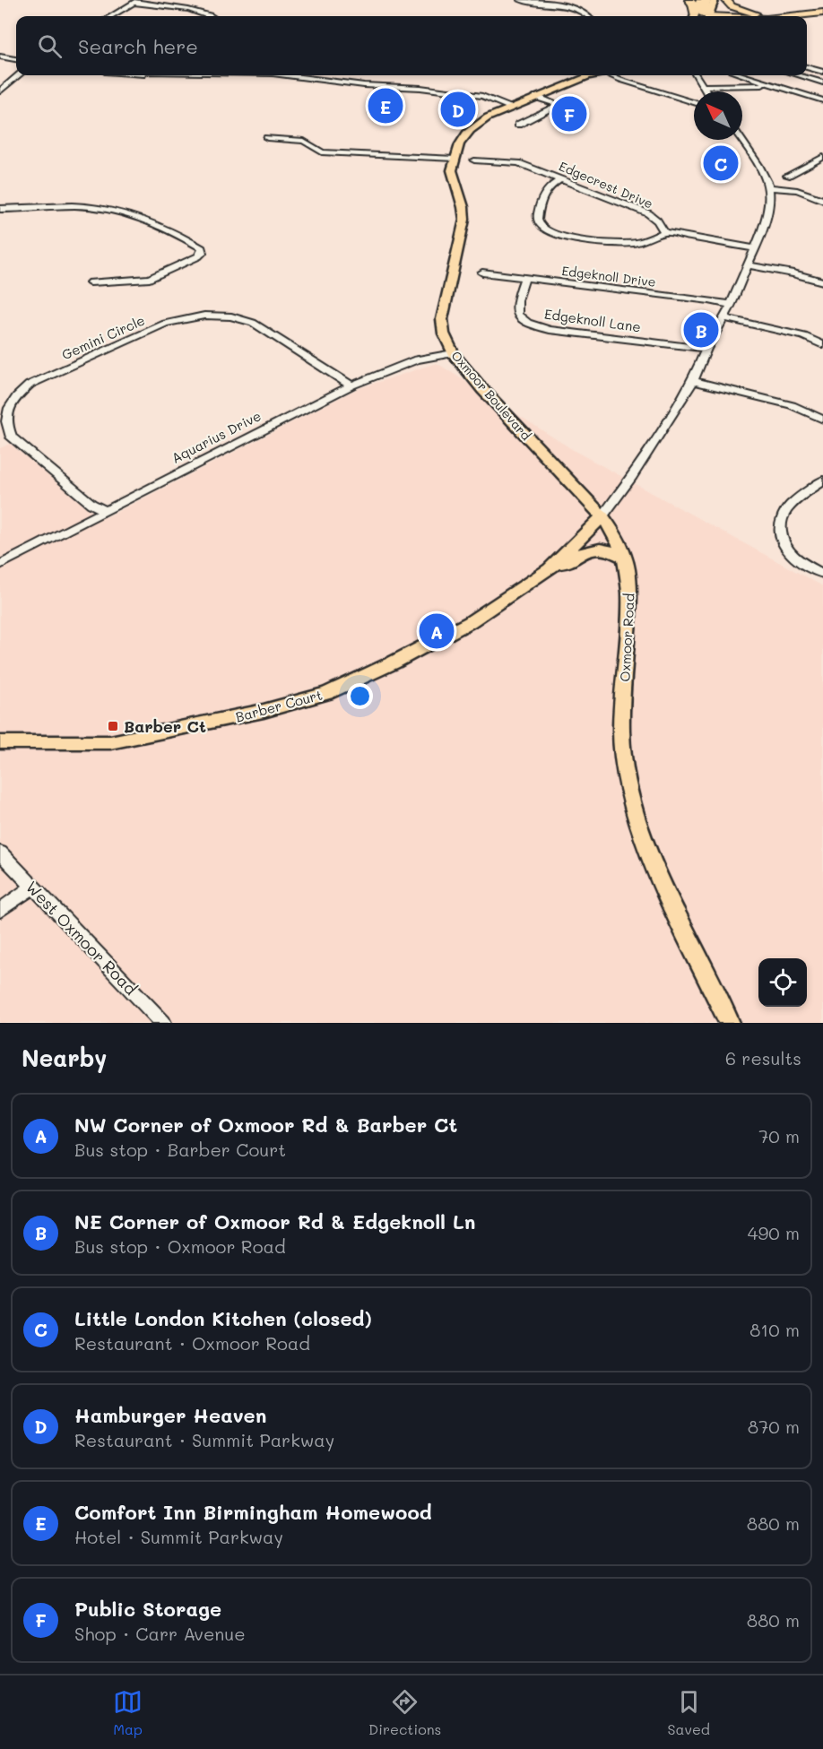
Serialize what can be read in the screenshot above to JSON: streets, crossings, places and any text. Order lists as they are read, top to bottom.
{
  "streets": {
    "main road": ["Oxmoor Boulevard", "Oxmoor Road", "Barber Court"],
    "street": [
      "Edgecrest Drive",
      "Edgeknoll Drive",
      "Edgeknoll Lane",
      "Gemini Circle",
      "Aquarius Drive",
      "West Oxmoor Road"
    ]
  },
  "crossings": [
    ["Edgeknoll Drive", "Edgeknoll Lane"],
    ["Gemini Circle", "Aquarius Drive"],
    ["Oxmoor Boulevard", "Aquarius Drive"],
    ["Oxmoor Boulevard", "Oxmoor Road"],
    ["Oxmoor Boulevard", "Barber Court"],
    ["Oxmoor Road", "Barber Court"]
  ],
  "places": {
    "transit": ["Barber Ct"]
  },
  "north": "top left",
  "page": {
    "search": "Search here",
    "pins": [
      "E",
      "D",
      "F",
      "C",
      "B",
      "A"
    ],
    "heading": ["Nearby", "6 results"],
    "list": [
      {
        "mark": "A",
        "name": "NW Corner of Oxmoor Rd & Barber Ct",
        "note": "Bus stop · Barber Court",
        "value": "70 m"
      },
      {
        "mark": "B",
        "name": "NE Corner of Oxmoor Rd & Edgeknoll Ln",
        "note": "Bus stop · Oxmoor Road",
        "value": "490 m"
      },
      {
        "mark": "C",
        "name": "Little London Kitchen (closed)",
        "note": "Restaurant · Oxmoor Road",
        "value": "810 m"
      },
      {
        "mark": "D",
        "name": "Hamburger Heaven",
        "note": "Restaurant · Summit Parkway",
        "value": "870 m"
      },
      {
        "mark": "E",
        "name": "Comfort Inn Birmingham Homewood",
        "note": "Hotel · Summit Parkway",
        "value": "880 m"
      },
      {
        "mark": "F",
        "name": "Public Storage",
        "note": "Shop · Carr Avenue",
        "value": "880 m"
      }
    ],
    "nav": ["Map", "Directions", "Saved"]
  }
}
